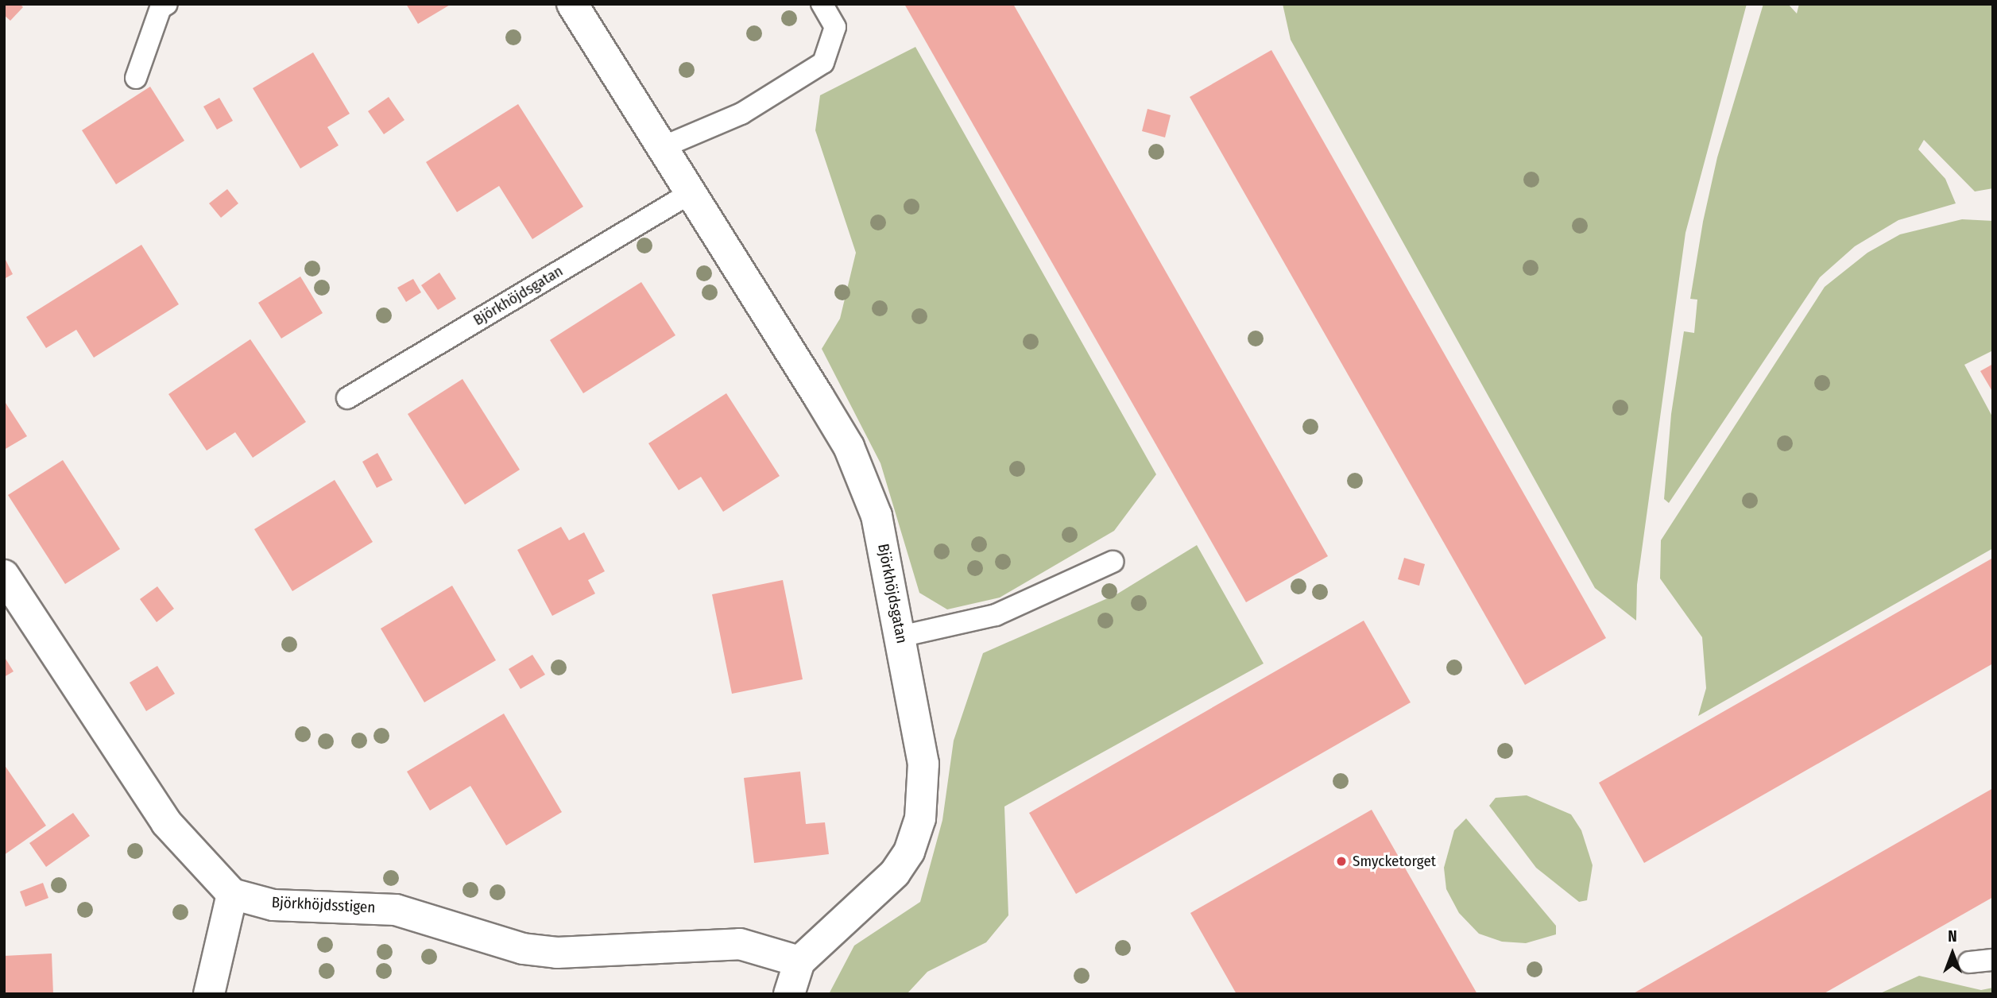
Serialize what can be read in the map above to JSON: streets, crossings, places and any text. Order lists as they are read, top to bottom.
{
  "streets": {
    "street": ["Björkhöjdsgatan", "Björkhöjdsstigen"]
  },
  "crossings": [
    ["Björkhöjdsgatan", "Björkhöjdsstigen"]
  ],
  "places": ["Smycketorget"],
  "north": "top"
}
